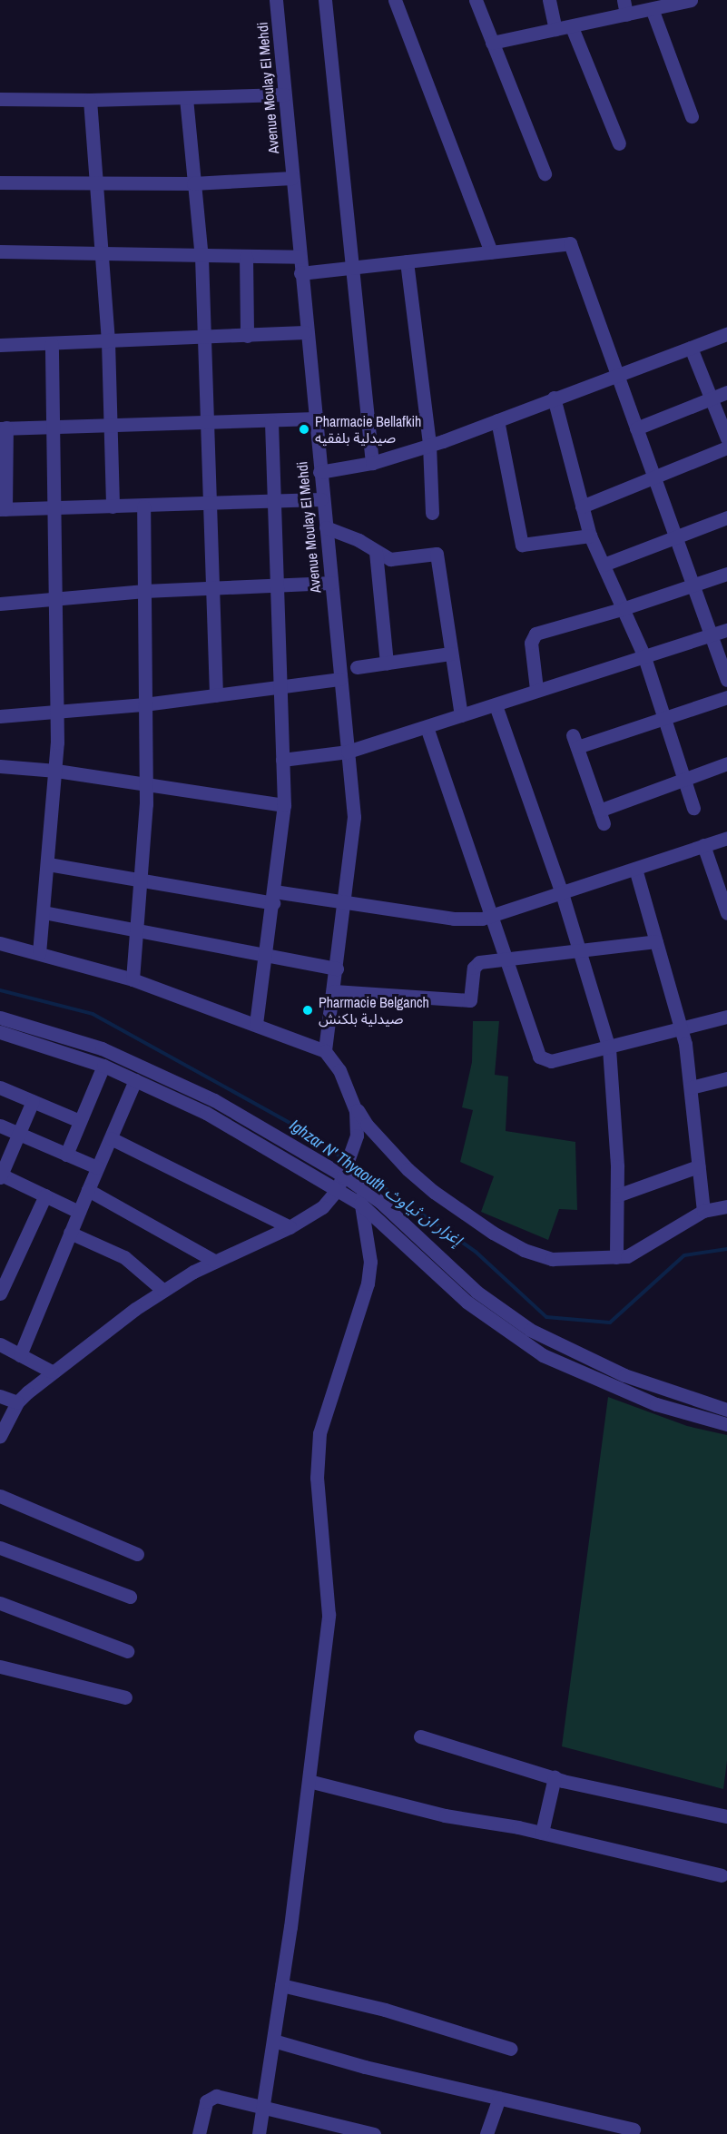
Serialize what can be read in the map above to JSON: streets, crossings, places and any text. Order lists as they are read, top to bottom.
{
  "streets": {
    "street": ["Avenue Moulay El Mehdi"]
  },
  "water": ["Ighzar N' Thyaouth إغزار ان ثياوث"],
  "places": ["Pharmacie Bellafkih صيدلية بلفقيه", "Pharmacie Belganch صيدلية بلكنش"]
}
